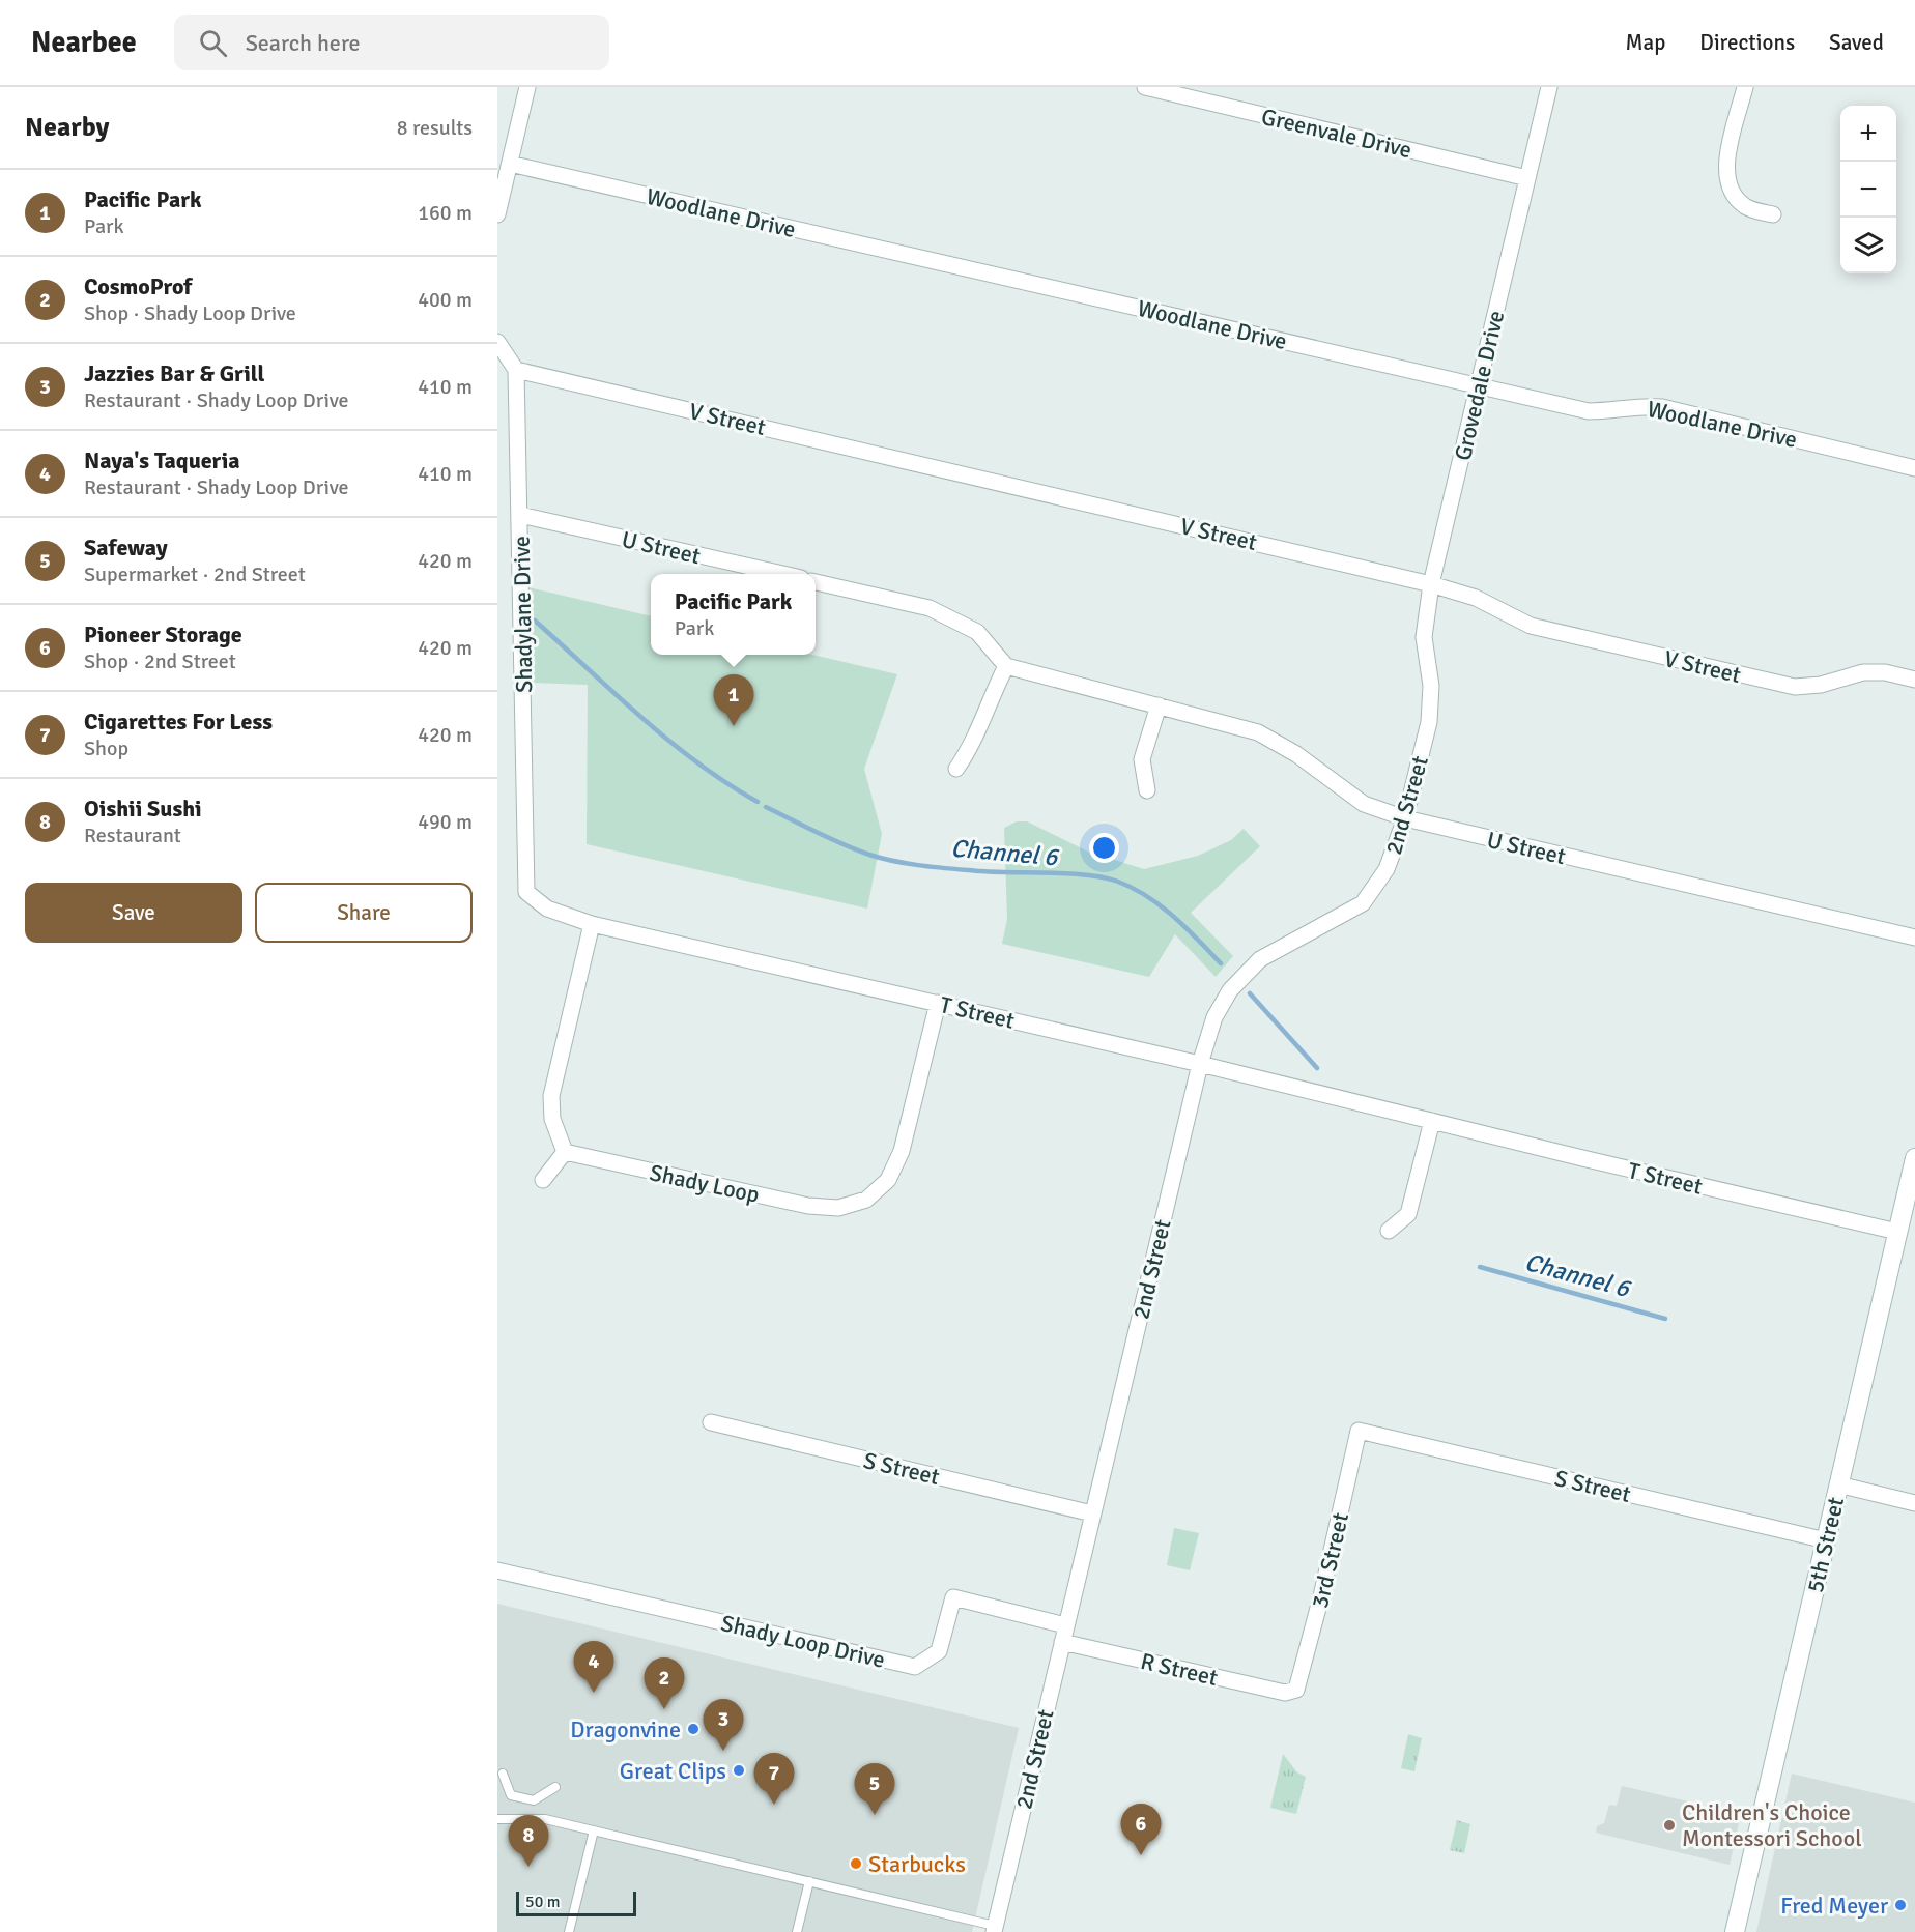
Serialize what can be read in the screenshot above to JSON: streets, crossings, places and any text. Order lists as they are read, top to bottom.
{
  "streets": {
    "main road": ["5th Street"],
    "street": [
      "Greenvale Drive",
      "Woodlane Drive",
      "Grovedale Drive",
      "V Street",
      "U Street",
      "Shadylane Drive",
      "2nd Street",
      "T Street",
      "Shady Loop",
      "S Street",
      "3rd Street",
      "Shady Loop Drive",
      "R Street"
    ]
  },
  "crossings": [
    ["Greenvale Drive", "Grovedale Drive"],
    ["Woodlane Drive", "Grovedale Drive"],
    ["Grovedale Drive", "V Street"],
    ["Grovedale Drive", "2nd Street"],
    ["V Street", "Shadylane Drive"],
    ["U Street", "Shadylane Drive"],
    ["U Street", "2nd Street"],
    ["Shadylane Drive", "T Street"],
    ["2nd Street", "T Street"],
    ["2nd Street", "S Street"],
    ["2nd Street", "Shady Loop Drive"],
    ["2nd Street", "R Street"],
    ["T Street", "Shady Loop"],
    ["T Street", "5th Street"],
    ["S Street", "5th Street"],
    ["S Street", "3rd Street"],
    ["3rd Street", "R Street"]
  ],
  "water": ["Channel 6"],
  "places": [
    "Dragonvine",
    "Great Clips",
    "Children's Choice Montessori School",
    "Starbucks",
    "Fred Meyer"
  ],
  "scale_bar": "50 m",
  "page": {
    "header": "Nearbee",
    "search": "Search here",
    "nav": ["Map", "Directions", "Saved"],
    "heading": ["Nearby", "8 results"],
    "map_buttons": ["+", "−"],
    "list": [
      {
        "mark": "1",
        "name": "Pacific Park",
        "note": "Park",
        "value": "160 m"
      },
      {
        "mark": "2",
        "name": "CosmoProf",
        "note": "Shop · Shady Loop Drive",
        "value": "400 m"
      },
      {
        "mark": "3",
        "name": "Jazzies Bar & Grill",
        "note": "Restaurant · Shady Loop Drive",
        "value": "410 m"
      },
      {
        "mark": "4",
        "name": "Naya's Taqueria",
        "note": "Restaurant · Shady Loop Drive",
        "value": "410 m"
      },
      {
        "mark": "5",
        "name": "Safeway",
        "note": "Supermarket · 2nd Street",
        "value": "420 m"
      },
      {
        "mark": "6",
        "name": "Pioneer Storage",
        "note": "Shop · 2nd Street",
        "value": "420 m"
      },
      {
        "mark": "7",
        "name": "Cigarettes For Less",
        "note": "Shop",
        "value": "420 m"
      },
      {
        "mark": "8",
        "name": "Oishii Sushi",
        "note": "Restaurant",
        "value": "490 m"
      }
    ],
    "popup": ["Pacific Park", "Park"],
    "pins": [
      "1",
      "4",
      "2",
      "3",
      "7",
      "5",
      "6",
      "8"
    ],
    "buttons": ["Save", "Share"],
    "scale": "50 m"
  }
}
